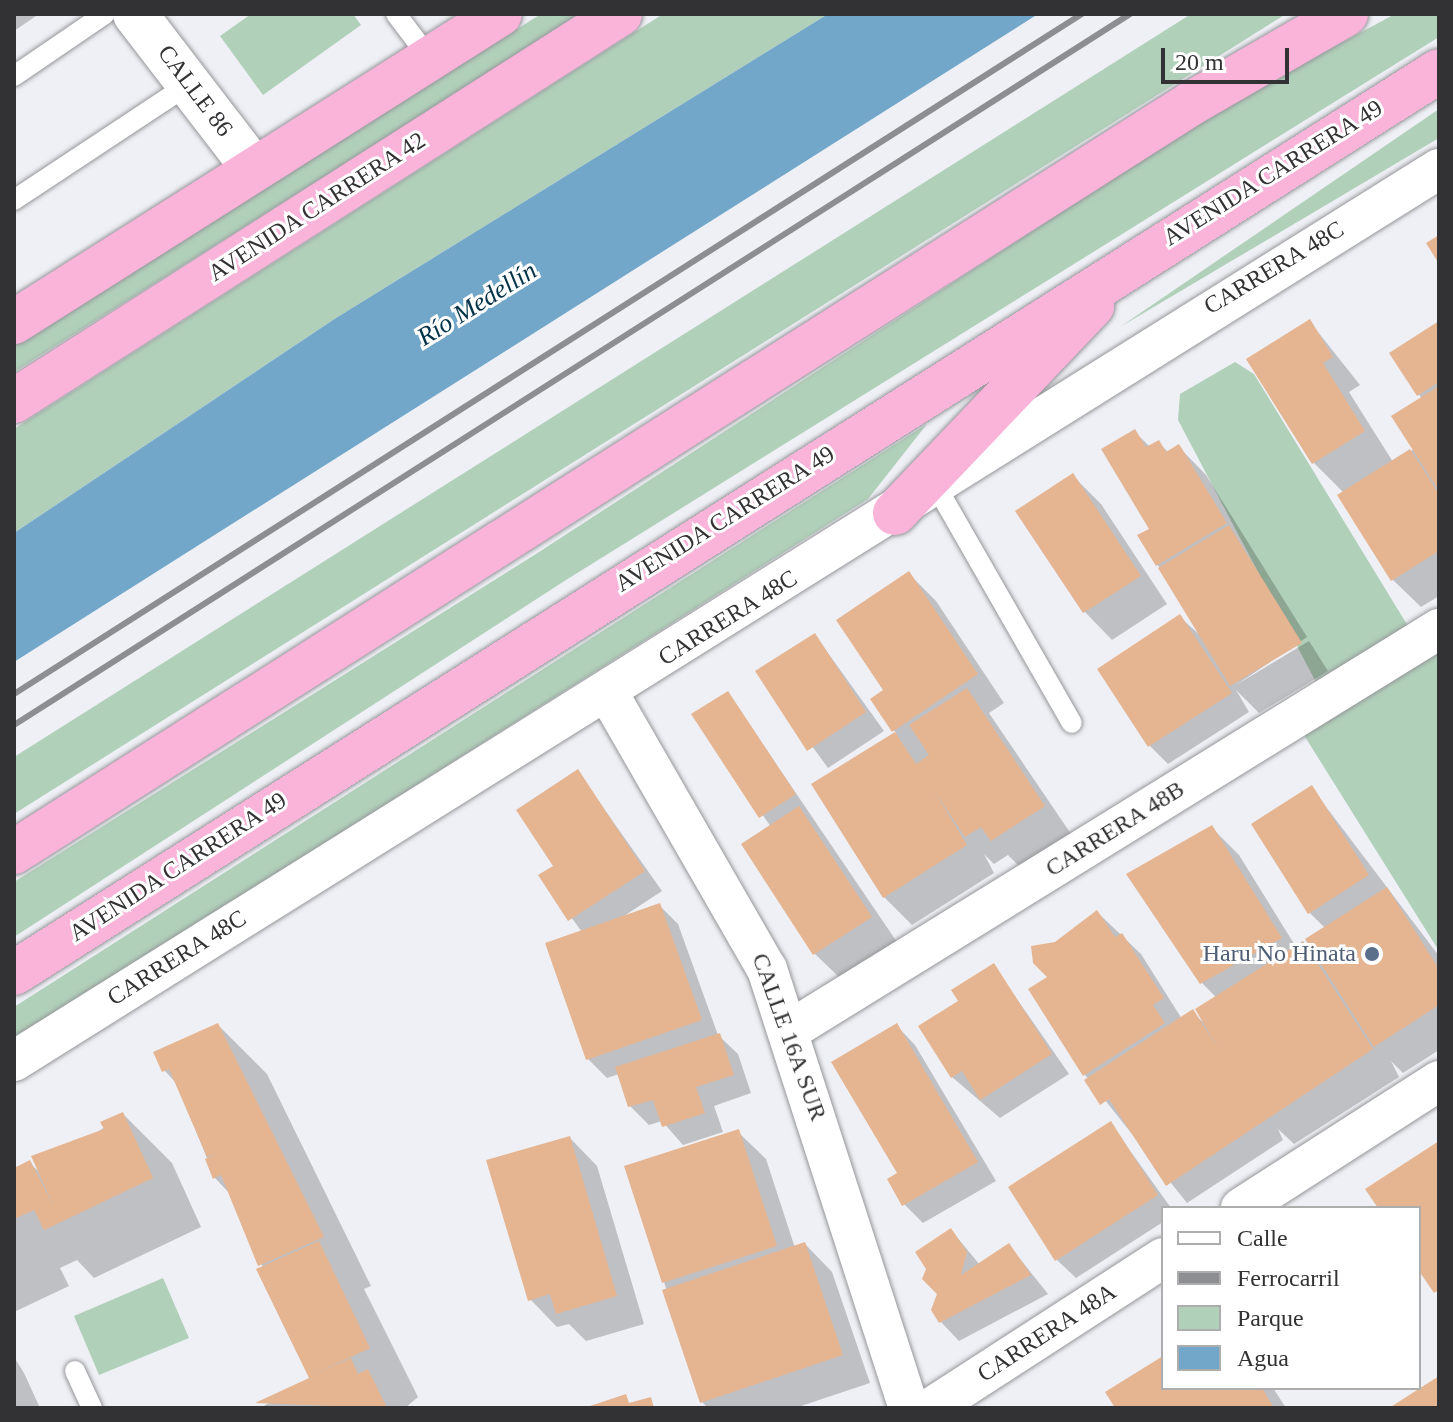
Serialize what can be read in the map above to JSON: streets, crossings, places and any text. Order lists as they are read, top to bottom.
{
  "streets": {
    "highway": ["AVENIDA CARRERA 49", "AVENIDA CARRERA 42"],
    "street": [
      "CALLE 86",
      "CARRERA 48C",
      "CARRERA 48B",
      "CALLE 16A SUR",
      "CARRERA 48A"
    ]
  },
  "crossings": [
    ["CARRERA 48C", "CALLE 16A SUR"],
    ["CARRERA 48B", "CALLE 16A SUR"]
  ],
  "water": ["Río Medellín"],
  "places": ["Haru No Hinata"],
  "legend": [
    "Calle",
    "Ferrocarril",
    "Parque",
    "Agua"
  ],
  "scale_bar": "20 m"
}
